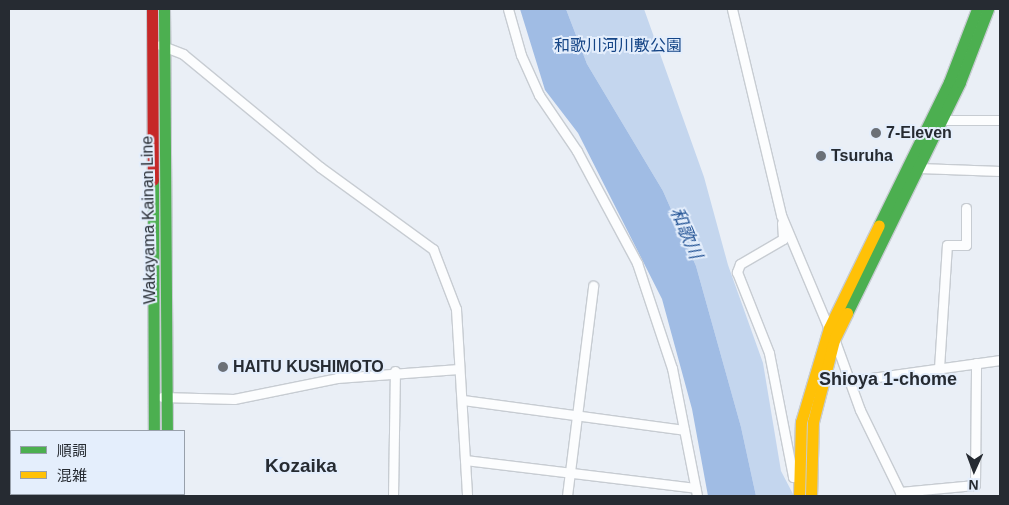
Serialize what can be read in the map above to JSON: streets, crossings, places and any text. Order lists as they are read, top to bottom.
{
  "streets": {
    "street": ["Wakayama Kainan Line"]
  },
  "districts": ["Shioya 1-chome", "Kozaika"],
  "water": ["和歌川"],
  "parks": ["和歌川河川敷公園"],
  "places": ["7-Eleven", "Tsuruha", "HAITU KUSHIMOTO"],
  "legend": ["順調", "混雑"],
  "north": "bottom"
}
